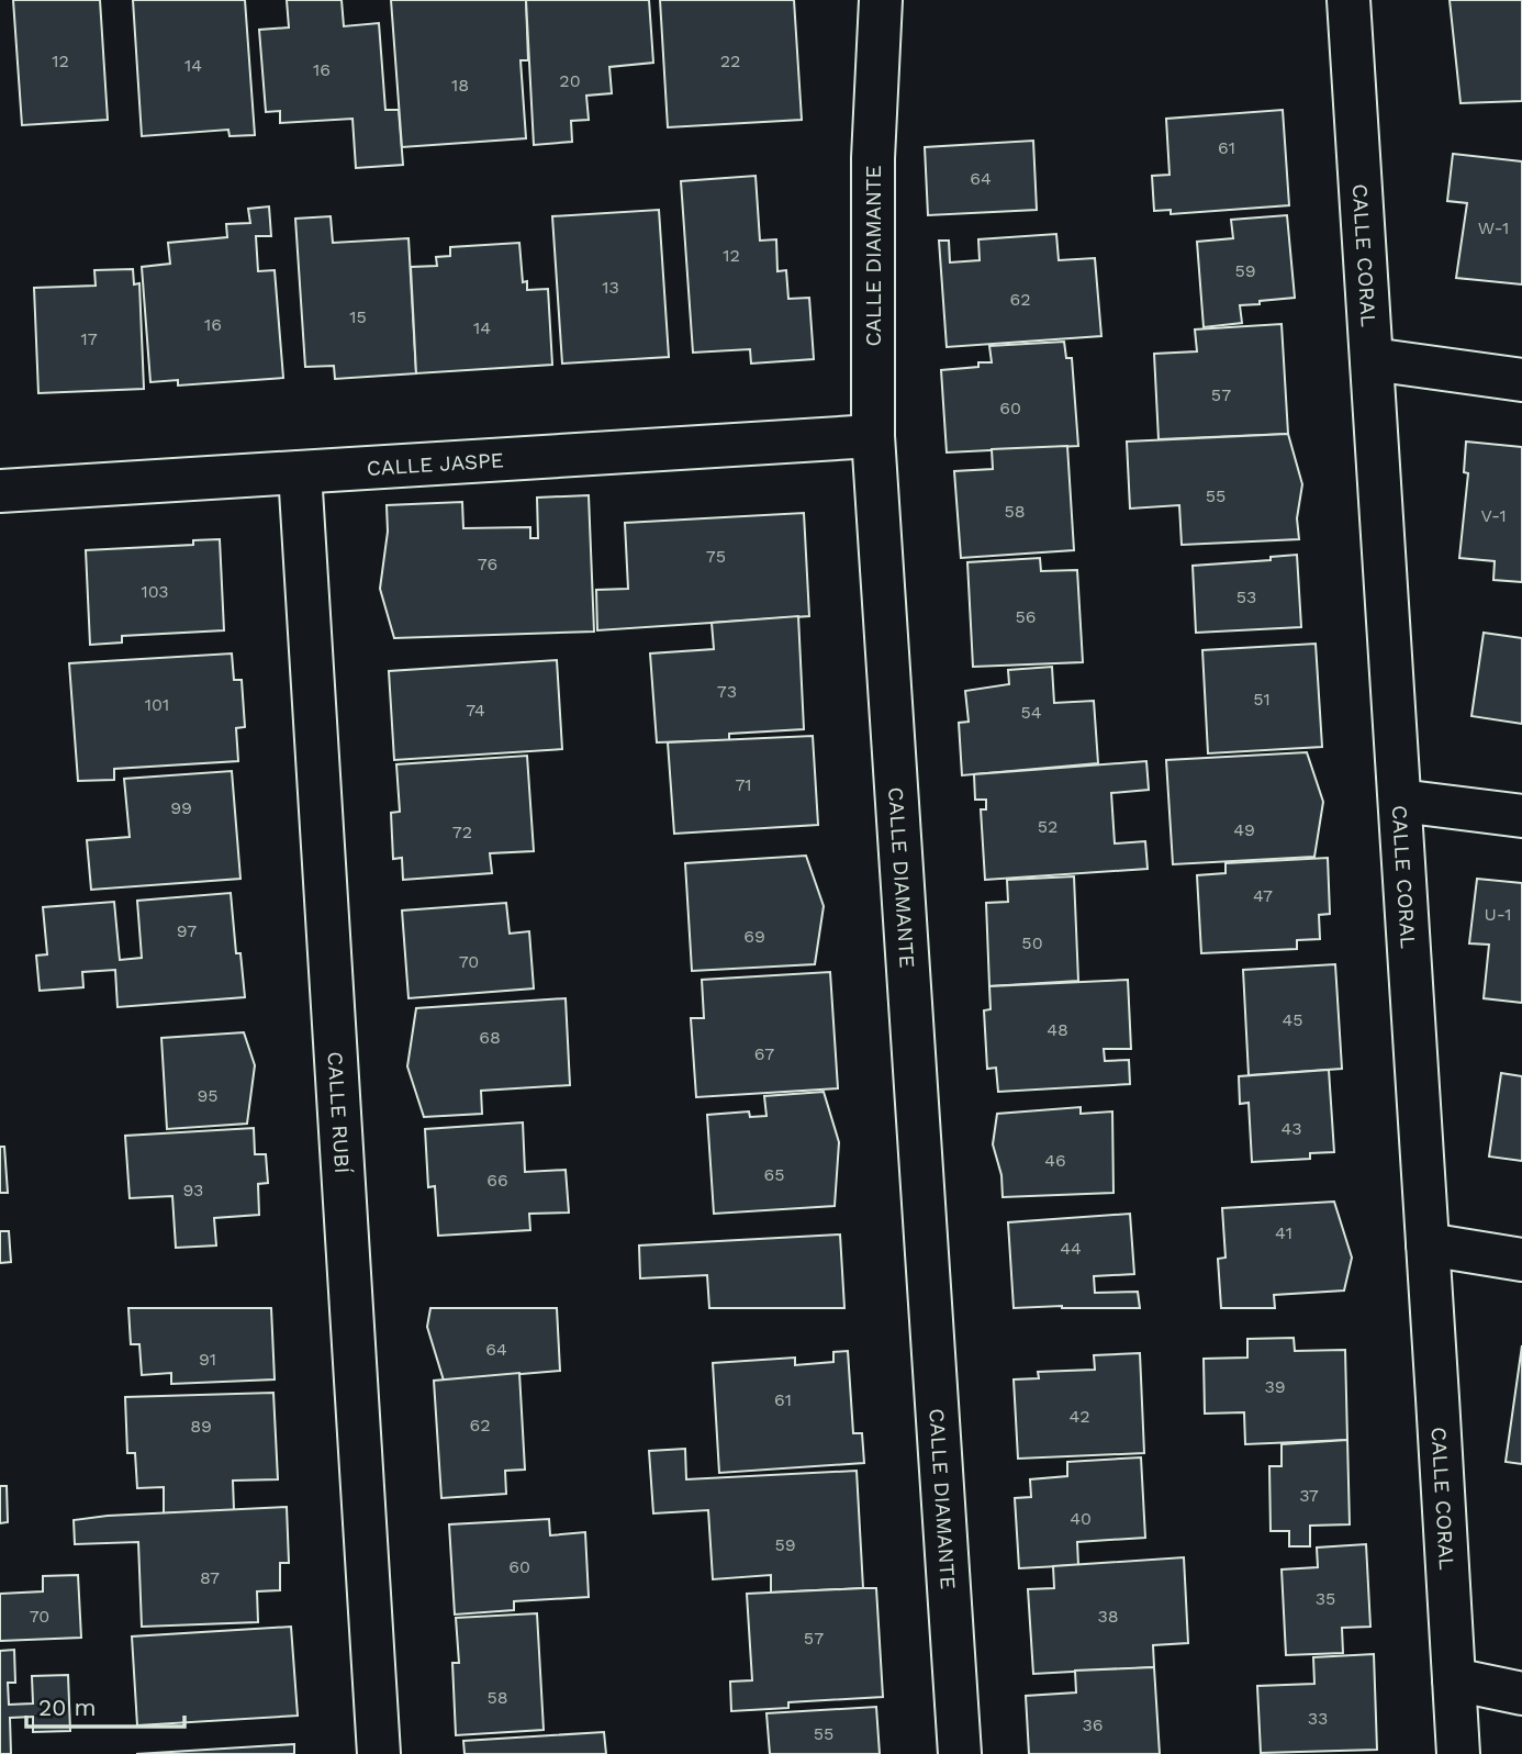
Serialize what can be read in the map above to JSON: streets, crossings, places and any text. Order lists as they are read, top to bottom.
{
  "streets": {
    "street": [
      "CALLE DIAMANTE",
      "CALLE CORAL",
      "CALLE JASPE",
      "CALLE RUBÍ"
    ]
  },
  "crossings": [
    ["CALLE DIAMANTE", "CALLE JASPE"],
    ["CALLE JASPE", "CALLE RUBÍ"]
  ],
  "house_numbers": [
    "12",
    "22",
    "14",
    "16",
    "20",
    "18",
    "61",
    "64",
    "W-1",
    "12",
    "59",
    "13",
    "62",
    "15",
    "16",
    "14",
    "17",
    "57",
    "60",
    "55",
    "58",
    "V-1",
    "75",
    "76",
    "103",
    "53",
    "56",
    "73",
    "51",
    "101",
    "74",
    "54",
    "71",
    "99",
    "52",
    "49",
    "72",
    "47",
    "U-1",
    "97",
    "69",
    "50",
    "70",
    "45",
    "48",
    "68",
    "67",
    "95",
    "43",
    "46",
    "65",
    "66",
    "93",
    "41",
    "44",
    "64",
    "91",
    "39",
    "61",
    "42",
    "62",
    "89",
    "37",
    "40",
    "59",
    "60",
    "87",
    "35",
    "70",
    "38",
    "57",
    "58",
    "33",
    "36",
    "55"
  ],
  "scale_bar": "20 m"
}
